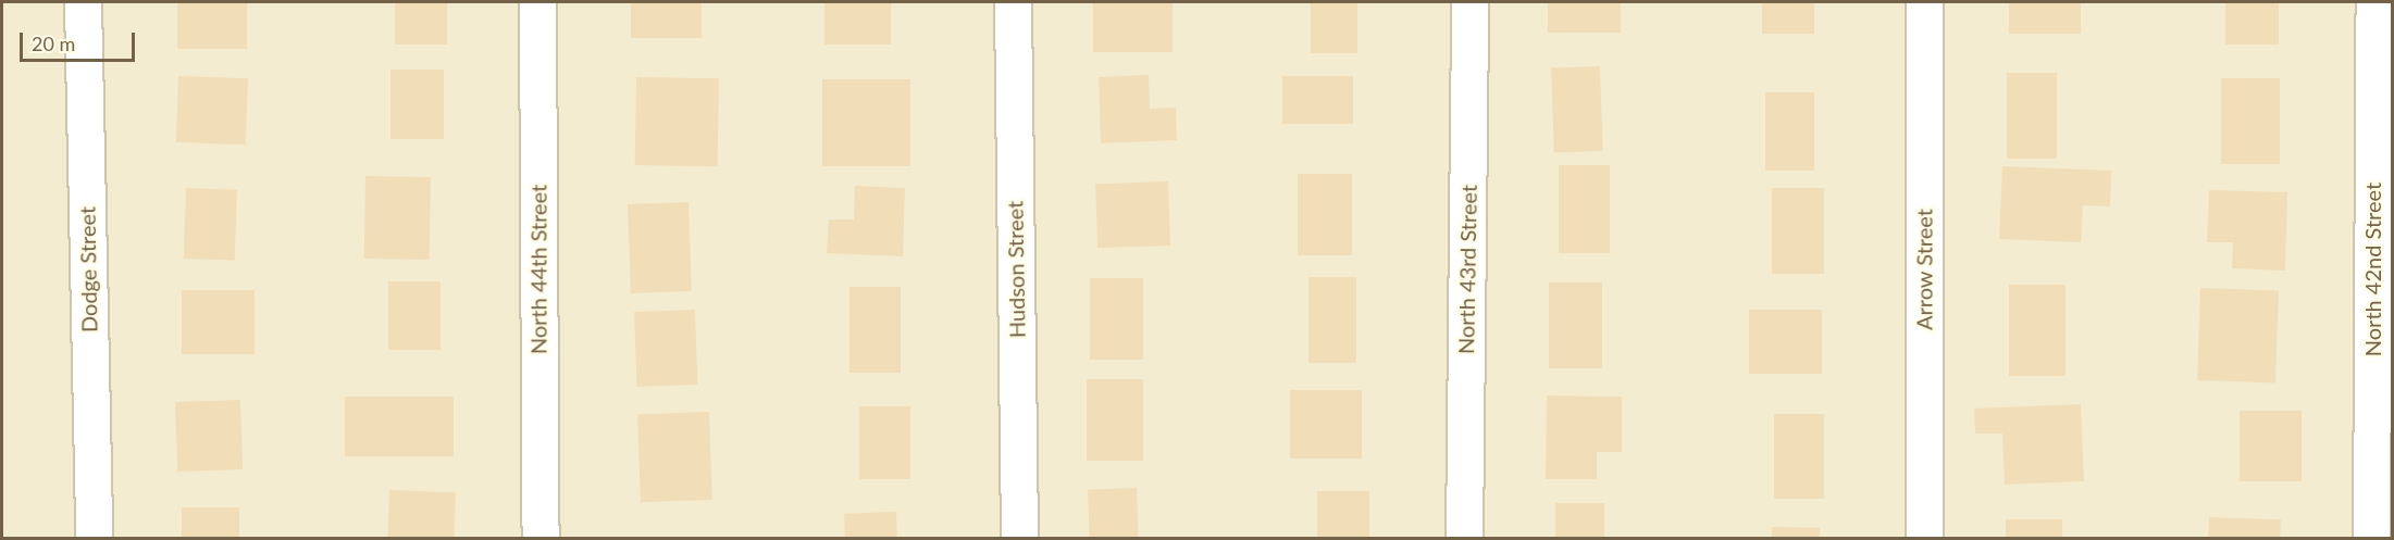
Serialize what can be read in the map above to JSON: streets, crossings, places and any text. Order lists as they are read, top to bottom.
{
  "streets": {
    "street": [
      "Dodge Street",
      "North 44th Street",
      "Hudson Street",
      "North 43rd Street",
      "Arrow Street",
      "North 42nd Street"
    ]
  },
  "scale_bar": "20 m"
}
